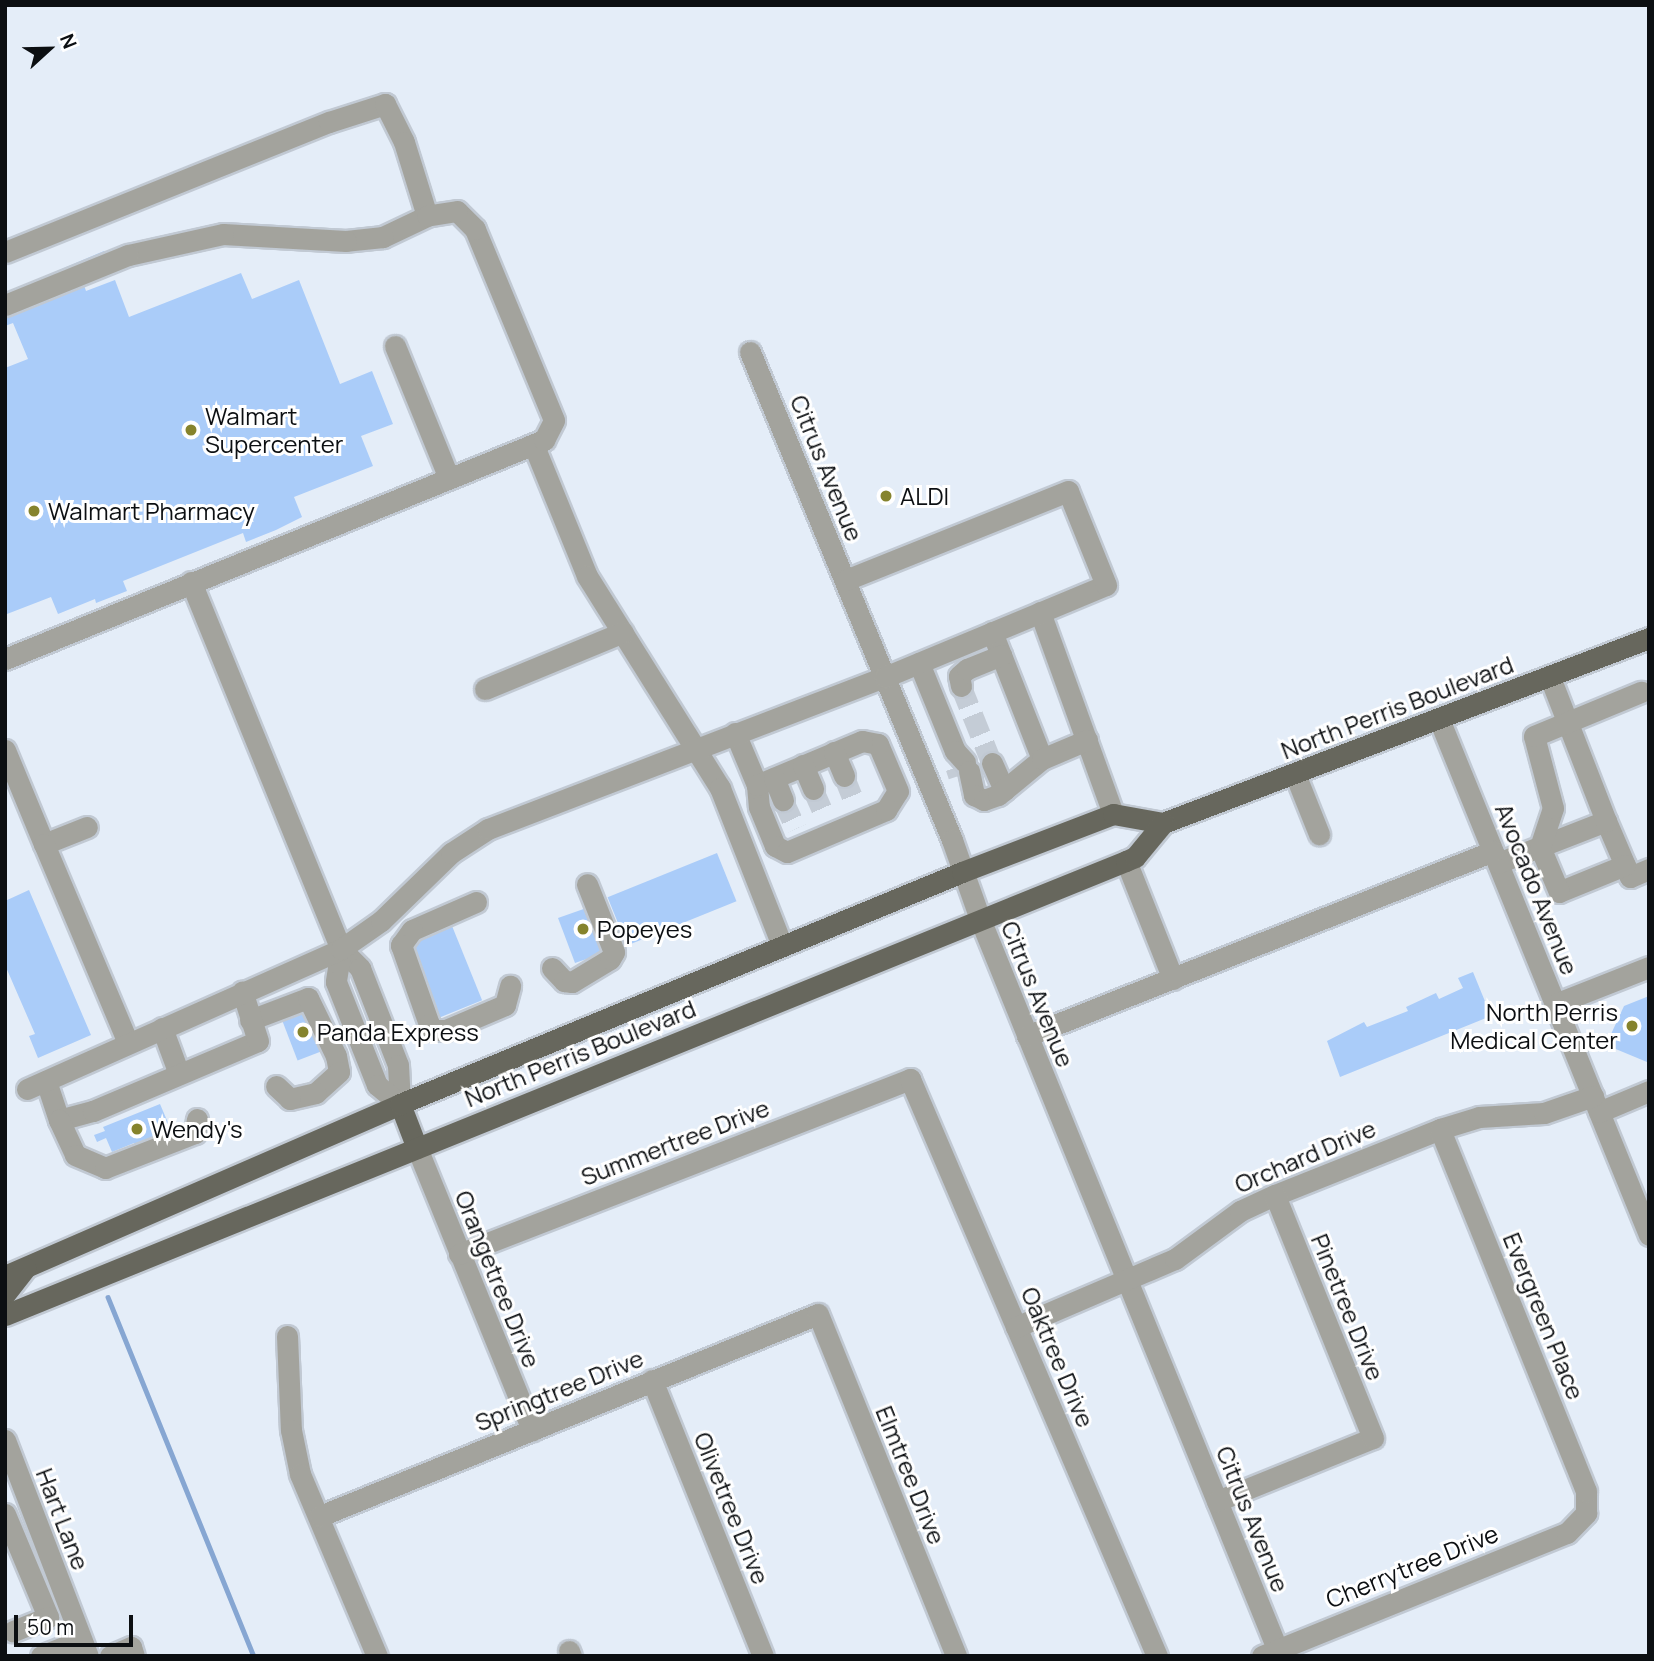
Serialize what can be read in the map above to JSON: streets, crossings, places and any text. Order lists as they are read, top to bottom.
{
  "streets": {
    "main road": ["North Perris Boulevard"],
    "street": [
      "Citrus Avenue",
      "Avocado Avenue",
      "Summertree Drive",
      "Orchard Drive",
      "Orangetree Drive",
      "Pinetree Drive",
      "Evergreen Place",
      "Oaktree Drive",
      "Springtree Drive",
      "Elmtree Drive",
      "Olivetree Drive",
      "Hart Lane",
      "Cherrytree Drive"
    ]
  },
  "crossings": [
    ["Citrus Avenue", "North Perris Boulevard"],
    ["Citrus Avenue", "Orchard Drive"],
    ["Citrus Avenue", "Pinetree Drive"],
    ["Citrus Avenue", "Cherrytree Drive"],
    ["North Perris Boulevard", "Avocado Avenue"],
    ["North Perris Boulevard", "Orangetree Drive"],
    ["Avocado Avenue", "Orchard Drive"],
    ["Summertree Drive", "Orangetree Drive"],
    ["Summertree Drive", "Oaktree Drive"],
    ["Orchard Drive", "Pinetree Drive"],
    ["Orchard Drive", "Evergreen Place"],
    ["Orchard Drive", "Oaktree Drive"],
    ["Orangetree Drive", "Springtree Drive"],
    ["Evergreen Place", "Cherrytree Drive"],
    ["Springtree Drive", "Elmtree Drive"],
    ["Springtree Drive", "Olivetree Drive"]
  ],
  "places": [
    "Walmart Supercenter",
    "ALDI",
    "Walmart Pharmacy",
    "Popeyes",
    "North Perris Medical Center",
    "Panda Express",
    "Wendy's"
  ],
  "scale_bar": "50 m",
  "north": "right"
}
